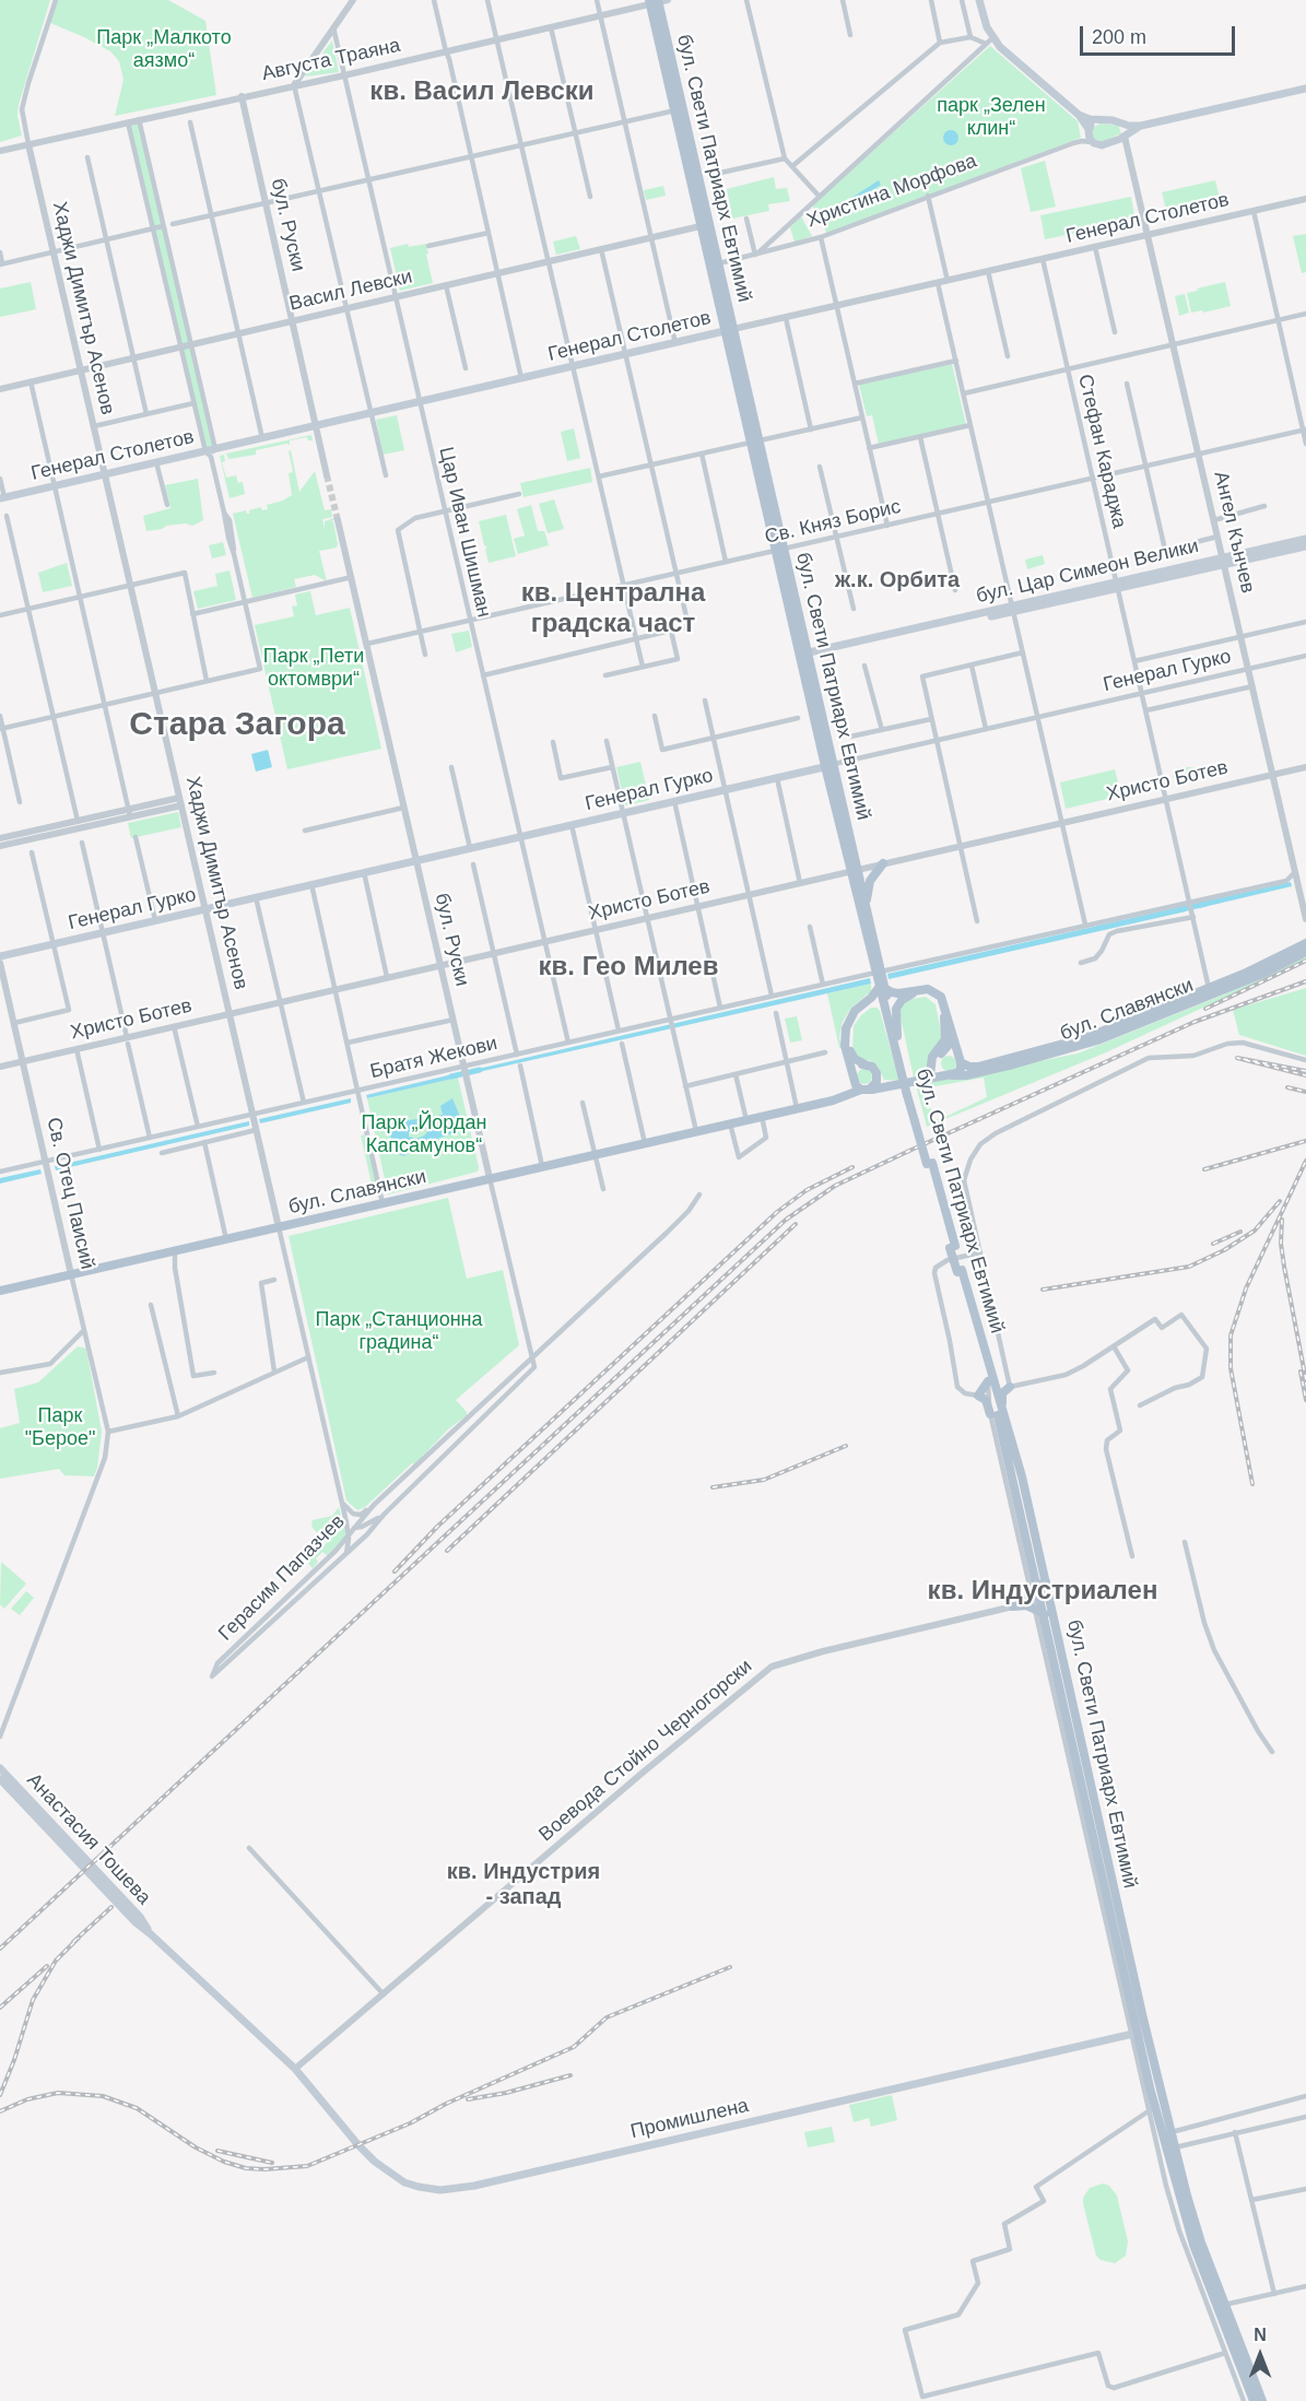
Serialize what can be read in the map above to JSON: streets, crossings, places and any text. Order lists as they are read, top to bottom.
{
  "streets": {
    "main road": [
      "бул. Свети Патриарх Евтимий",
      "Генерал Столетов",
      "бул. Цар Симеон Велики",
      "Генерал Гурко",
      "бул. Славянски",
      "Анастасия Тошева",
      "Промишлена"
    ],
    "street": [
      "Августа Траяна",
      "Христина Морфова",
      "бул. Руски",
      "Васил Левски",
      "Хаджи Димитър Асенов",
      "Стефан Караджа",
      "Св. Княз Борис",
      "Цар Иван Шишман",
      "Ангел Кънчев",
      "Христо Ботев",
      "Братя Жекови",
      "Св. Отец Паисий",
      "Герасим Папазчев",
      "Воевода Стойно Черногорски"
    ]
  },
  "crossings": [
    ["Августа Траяна", "бул. Свети Патриарх Евтимий"],
    ["Августа Траяна", "бул. Руски"],
    ["Августа Траяна", "Хаджи Димитър Асенов"],
    ["Августа Траяна", "Цар Иван Шишман"],
    ["бул. Свети Патриарх Евтимий", "Христина Морфова"],
    ["бул. Свети Патриарх Евтимий", "Генерал Столетов"],
    ["бул. Свети Патриарх Евтимий", "Васил Левски"],
    ["бул. Свети Патриарх Евтимий", "Св. Княз Борис"],
    ["бул. Свети Патриарх Евтимий", "бул. Цар Симеон Велики"],
    ["бул. Свети Патриарх Евтимий", "Генерал Гурко"],
    ["бул. Свети Патриарх Евтимий", "Христо Ботев"],
    ["бул. Свети Патриарх Евтимий", "Братя Жекови"],
    ["бул. Свети Патриарх Евтимий", "Промишлена"],
    ["Христина Морфова", "Ангел Кънчев"],
    ["Генерал Столетов", "бул. Руски"],
    ["Генерал Столетов", "Хаджи Димитър Асенов"],
    ["Генерал Столетов", "Стефан Караджа"],
    ["Генерал Столетов", "Цар Иван Шишман"],
    ["Генерал Столетов", "Ангел Кънчев"],
    ["бул. Руски", "Васил Левски"],
    ["бул. Руски", "Св. Княз Борис"],
    ["бул. Руски", "Генерал Гурко"],
    ["бул. Руски", "Христо Ботев"],
    ["бул. Руски", "бул. Славянски"],
    ["бул. Руски", "Братя Жекови"],
    ["бул. Руски", "Герасим Папазчев"],
    ["Васил Левски", "Хаджи Димитър Асенов"],
    ["Васил Левски", "Цар Иван Шишман"],
    ["Хаджи Димитър Асенов", "Генерал Гурко"],
    ["Хаджи Димитър Асенов", "Христо Ботев"],
    ["Хаджи Димитър Асенов", "бул. Славянски"],
    ["Хаджи Димитър Асенов", "Братя Жекови"],
    ["Хаджи Димитър Асенов", "Герасим Папазчев"],
    ["Стефан Караджа", "Св. Княз Борис"],
    ["Стефан Караджа", "бул. Цар Симеон Велики"],
    ["Стефан Караджа", "Генерал Гурко"],
    ["Стефан Караджа", "Христо Ботев"],
    ["Стефан Караджа", "бул. Славянски"],
    ["Стефан Караджа", "Братя Жекови"],
    ["Св. Княз Борис", "Цар Иван Шишман"],
    ["Св. Княз Борис", "Ангел Кънчев"],
    ["Цар Иван Шишман", "Генерал Гурко"],
    ["Цар Иван Шишман", "Христо Ботев"],
    ["Цар Иван Шишман", "Братя Жекови"],
    ["Ангел Кънчев", "бул. Цар Симеон Велики"],
    ["Ангел Кънчев", "Генерал Гурко"],
    ["Ангел Кънчев", "Христо Ботев"],
    ["Ангел Кънчев", "Братя Жекови"],
    ["Христо Ботев", "Св. Отец Паисий"],
    ["бул. Славянски", "Св. Отец Паисий"],
    ["Братя Жекови", "Св. Отец Паисий"],
    ["Воевода Стойно Черногорски", "Анастасия Тошева"],
    ["Воевода Стойно Черногорски", "Промишлена"],
    ["Анастасия Тошева", "Промишлена"]
  ],
  "districts": [
    "кв. Васил Левски",
    "ж.к. Орбита",
    "кв. Централна градска част",
    "Стара Загора",
    "кв. Гео Милев",
    "кв. Индустриален",
    "кв. Индустрия - запад"
  ],
  "parks": [
    "Парк „Малкото аязмо“",
    "парк „Зелен клин“",
    "Парк „Пети октомври“",
    "Парк „Йордан Капсамунов“",
    "Парк „Станционна градина“",
    "Парк \"Берое\""
  ],
  "scale_bar": "200 m",
  "north": "top"
}
